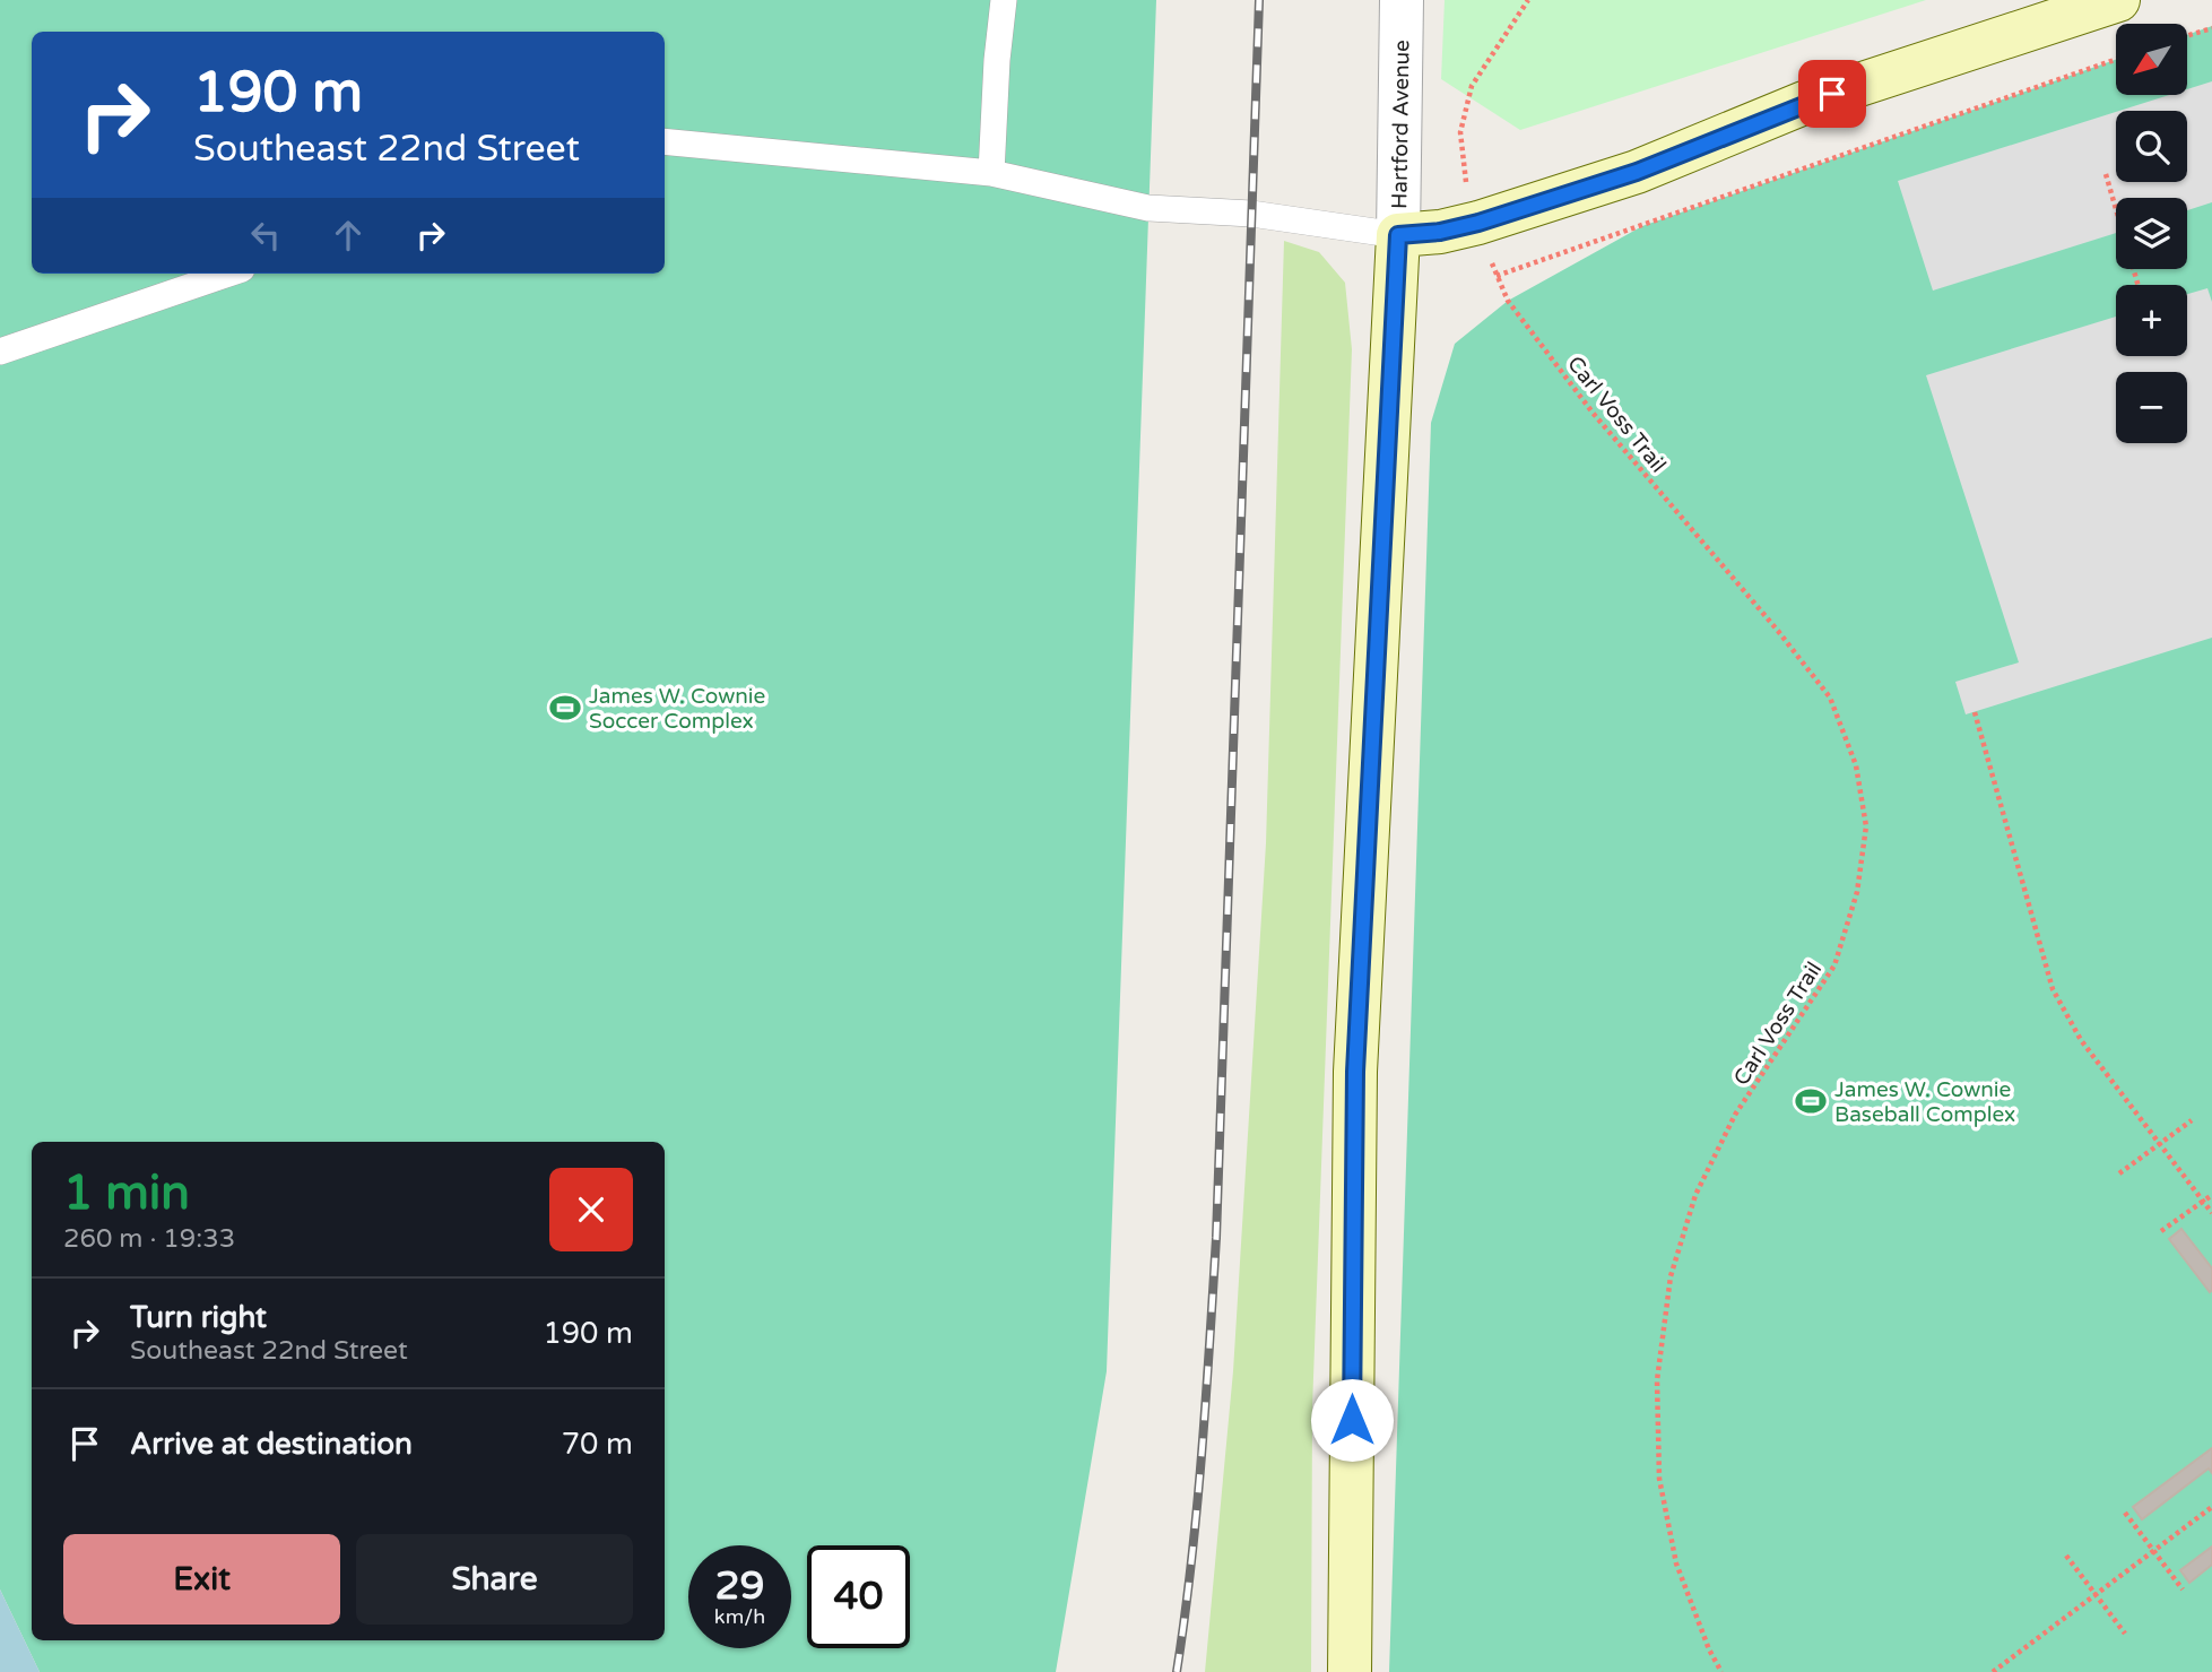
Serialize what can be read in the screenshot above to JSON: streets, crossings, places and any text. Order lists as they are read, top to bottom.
{
  "streets": {
    "street": ["Hartford Avenue"],
    "path": ["Carl Voss Trail"]
  },
  "places": {
    "sports": ["James W. Cownie Soccer Complex", "James W. Cownie Baseball Complex"]
  },
  "north": "bottom left",
  "page": {
    "map_buttons": ["+", "−"],
    "turn": ["190 m", "Southeast 22nd Street"],
    "heading": ["1 min", "260 m · 19:33"],
    "list": [
      {
        "name": "Turn right",
        "note": "Southeast 22nd Street",
        "value": "190 m"
      },
      {
        "name": "Arrive at destination",
        "value": "70 m"
      }
    ],
    "buttons": ["Exit", "Share"],
    "speed": "29 km/h",
    "limit": "40"
  }
}
